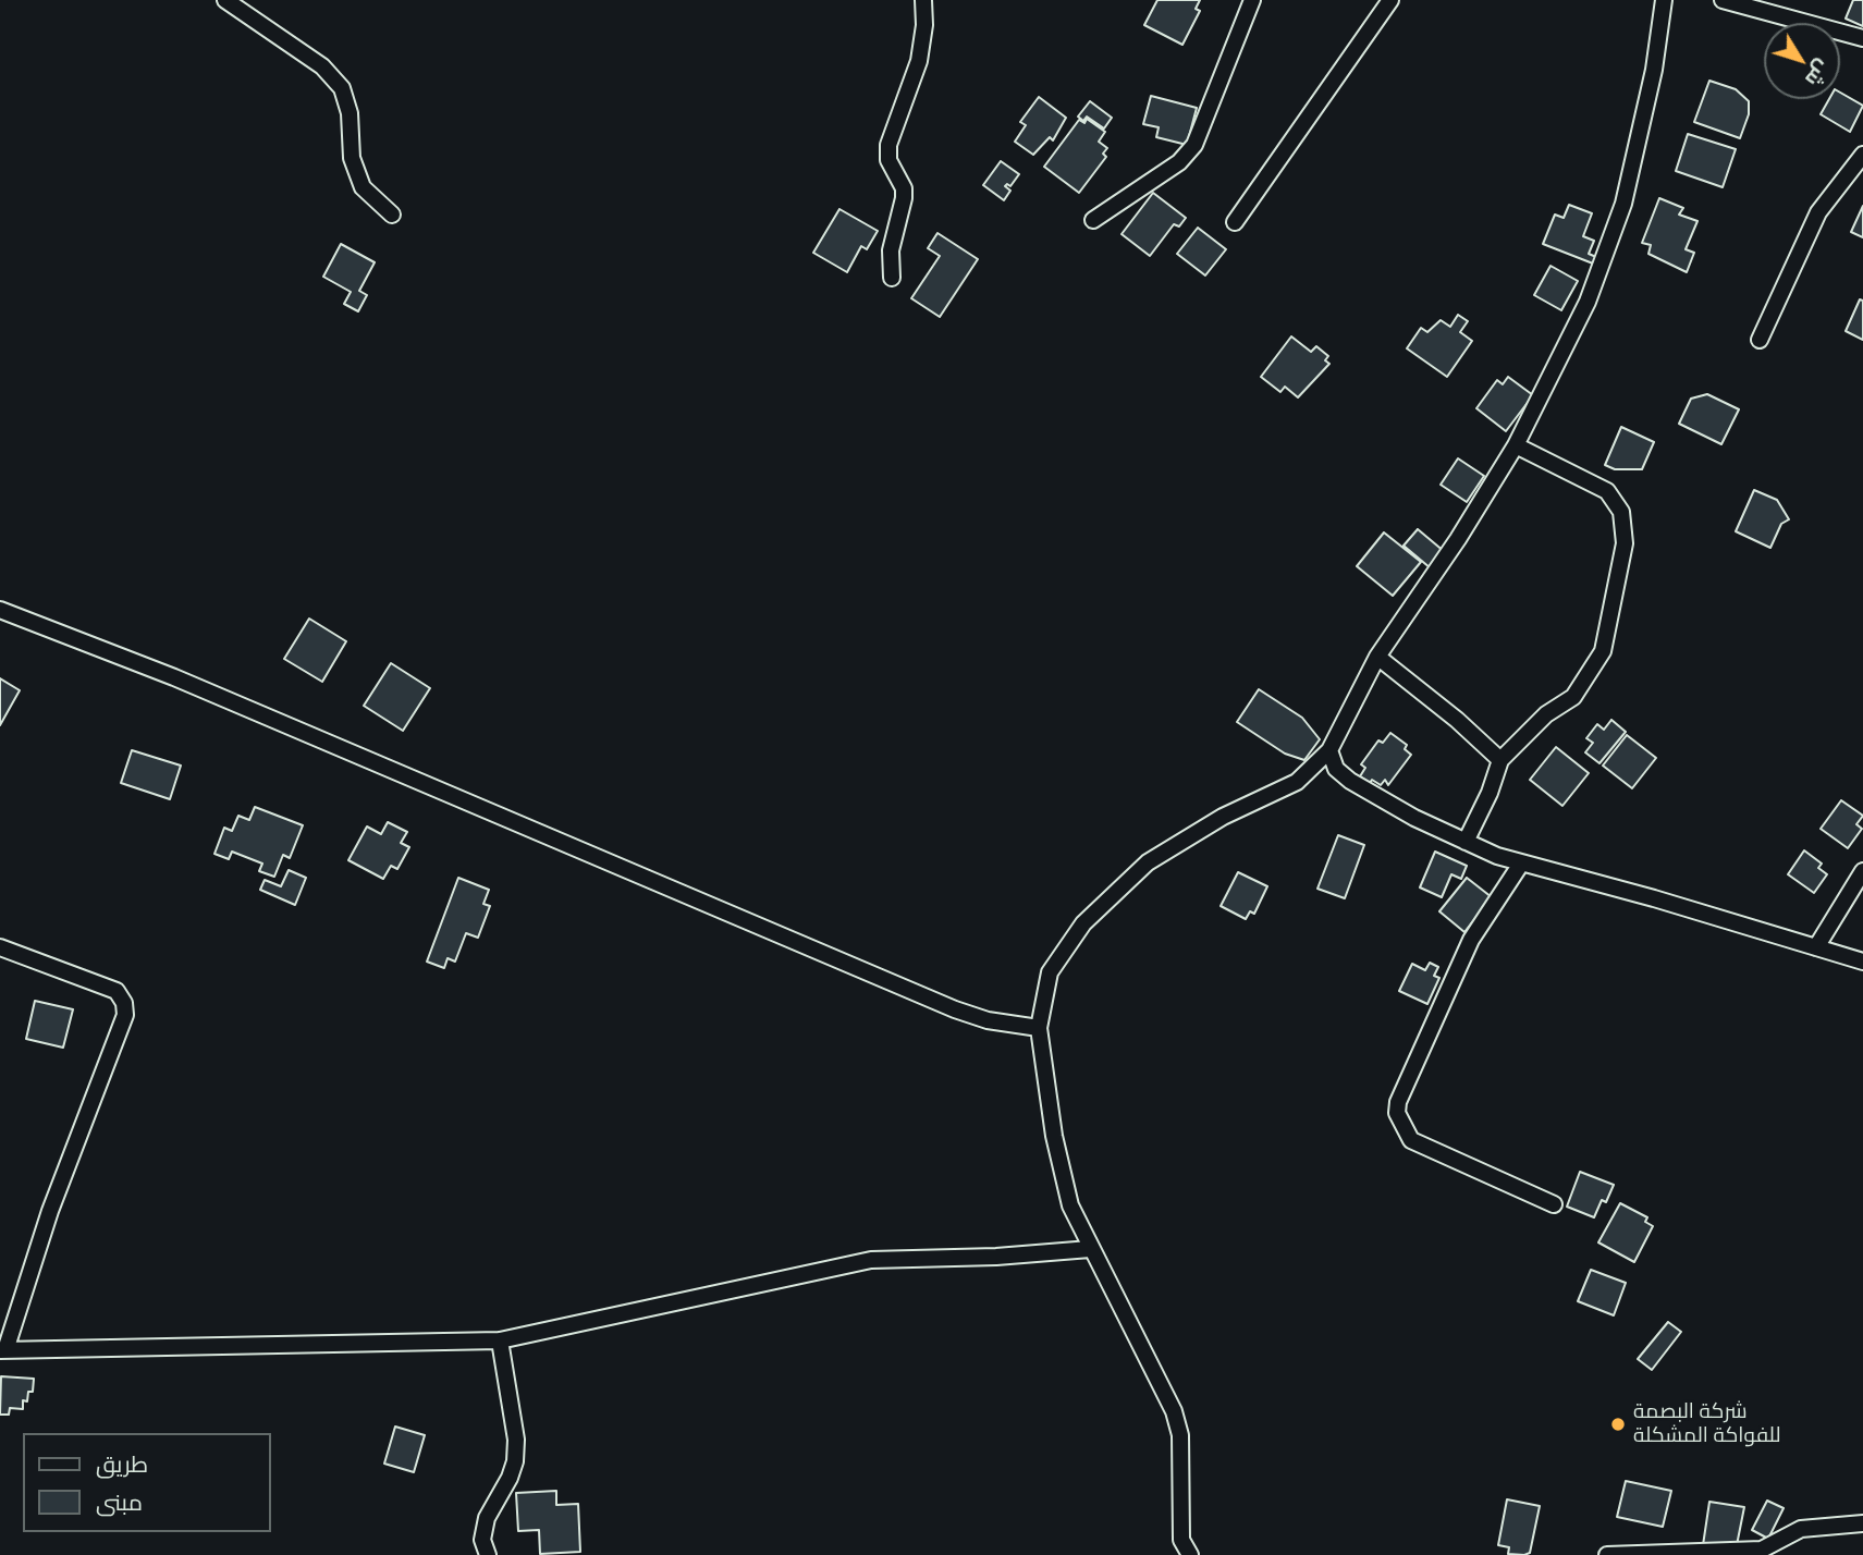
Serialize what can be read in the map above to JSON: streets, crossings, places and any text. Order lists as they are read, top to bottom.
{
  "places": ["شركة البصمة للفواكة المشكلة"],
  "legend": ["طريق", "مبنى"],
  "north": "bottom right"
}
